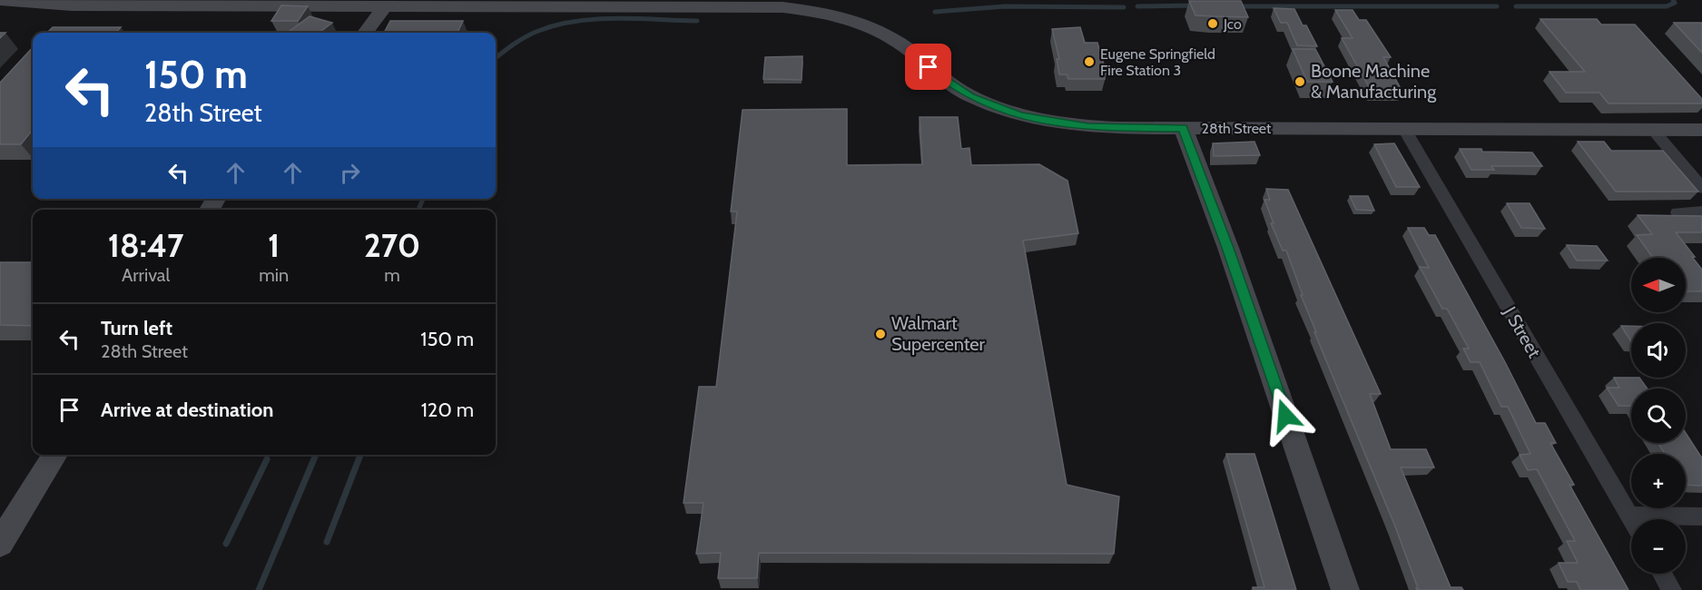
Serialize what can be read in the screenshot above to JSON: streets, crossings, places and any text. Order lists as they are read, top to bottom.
{
  "streets": {
    "main road": ["28th Street"],
    "street": ["J Street"]
  },
  "crossings": [
    ["28th Street", "J Street"]
  ],
  "places": [
    "Jco",
    "Eugene Springfield Fire Station 3",
    "Boone Machine & Manufacturing",
    "Walmart Supercenter"
  ],
  "north": "left",
  "page": {
    "turn": ["150 m", "28th Street"],
    "eta": [
      "18:47",
      "Arrival",
      "1",
      "min",
      "270",
      "m"
    ],
    "map_buttons": ["+", "−"],
    "list": [
      {
        "name": "Turn left",
        "note": "28th Street",
        "value": "150 m"
      },
      {
        "name": "Arrive at destination",
        "value": "120 m"
      }
    ]
  }
}
